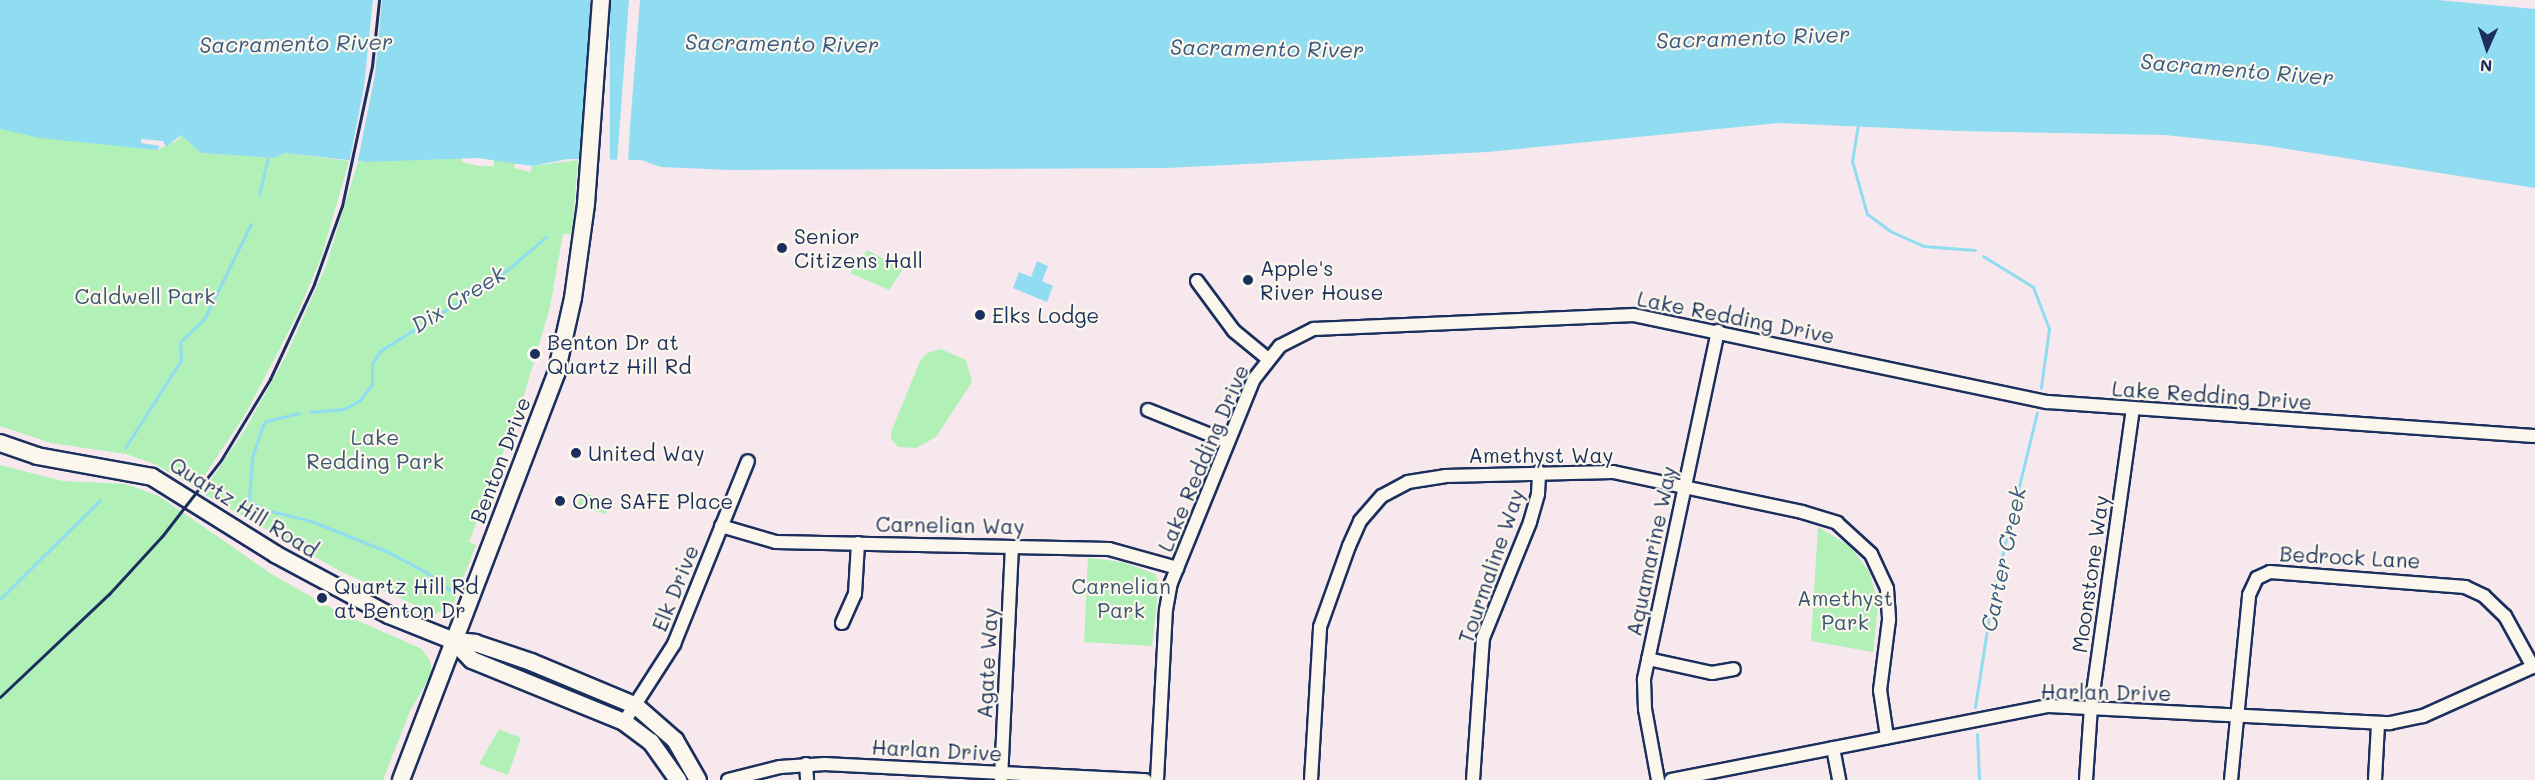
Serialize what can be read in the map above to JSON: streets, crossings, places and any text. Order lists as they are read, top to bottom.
{
  "streets": {
    "main road": ["Benton Drive", "Quartz Hill Road"],
    "street": [
      "Lake Redding Drive",
      "Amethyst Way",
      "Carnelian Way",
      "Aquamarine Way",
      "Bedrock Lane",
      "Tourmaline Way",
      "Moonstone Way",
      "Elk Drive",
      "Agate Way",
      "Harlan Drive"
    ]
  },
  "crossings": [
    ["Lake Redding Drive", "Carnelian Way"],
    ["Lake Redding Drive", "Aquamarine Way"],
    ["Lake Redding Drive", "Moonstone Way"],
    ["Amethyst Way", "Aquamarine Way"],
    ["Amethyst Way", "Tourmaline Way"],
    ["Amethyst Way", "Harlan Drive"],
    ["Benton Drive", "Quartz Hill Road"],
    ["Quartz Hill Road", "Elk Drive"],
    ["Carnelian Way", "Elk Drive"],
    ["Carnelian Way", "Agate Way"],
    ["Bedrock Lane", "Harlan Drive"],
    ["Moonstone Way", "Harlan Drive"],
    ["Agate Way", "Harlan Drive"]
  ],
  "water": ["Sacramento River", "Dix Creek", "Carter Creek"],
  "parks": [
    "Caldwell Park",
    "Lake Redding Park",
    "Carnelian Park",
    "Amethyst Park"
  ],
  "places": [
    "Senior Citizens Hall",
    "Apple's River House",
    "Elks Lodge",
    "Benton Dr at Quartz Hill Rd",
    "United Way",
    "One SAFE Place",
    "Quartz Hill Rd at Benton Dr"
  ],
  "north": "bottom"
}
